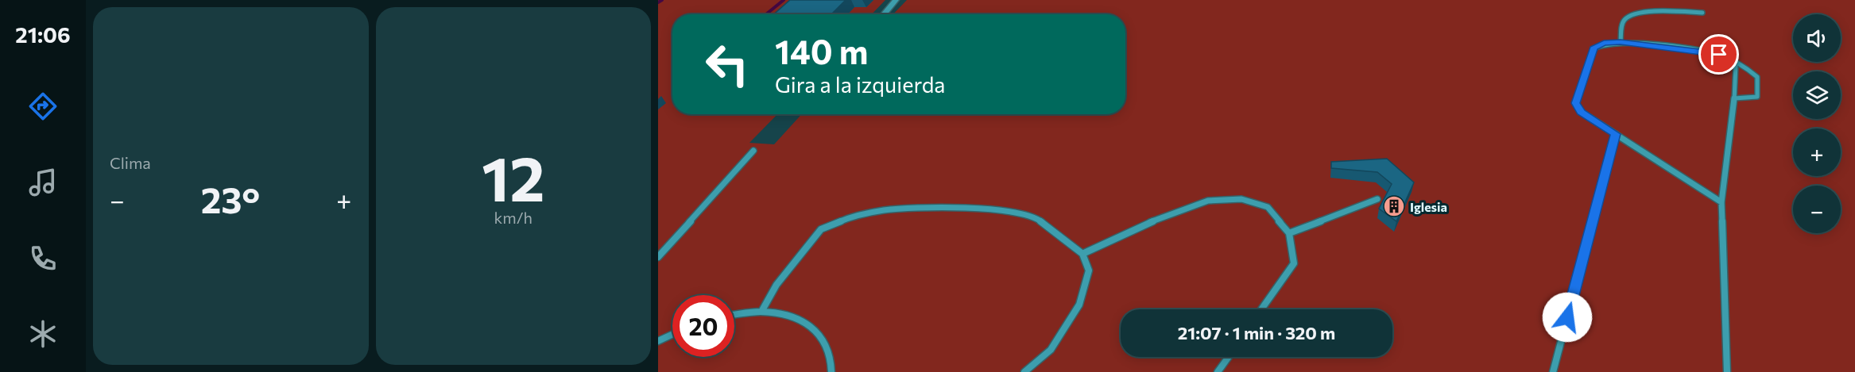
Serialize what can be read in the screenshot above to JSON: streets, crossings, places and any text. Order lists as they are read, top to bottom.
{
  "places": {
    "building": ["Iglesia"]
  },
  "page": {
    "tabs": "21:06",
    "tile": [
      "Clima",
      ["12", "km/h"]
    ],
    "map_buttons": ["+", "−"],
    "turn": ["140 m", "Gira a la izquierda"],
    "heat": ["−", "23°", "+"],
    "limit": "20",
    "trip": "21:07 · 1 min · 320 m"
  }
}
